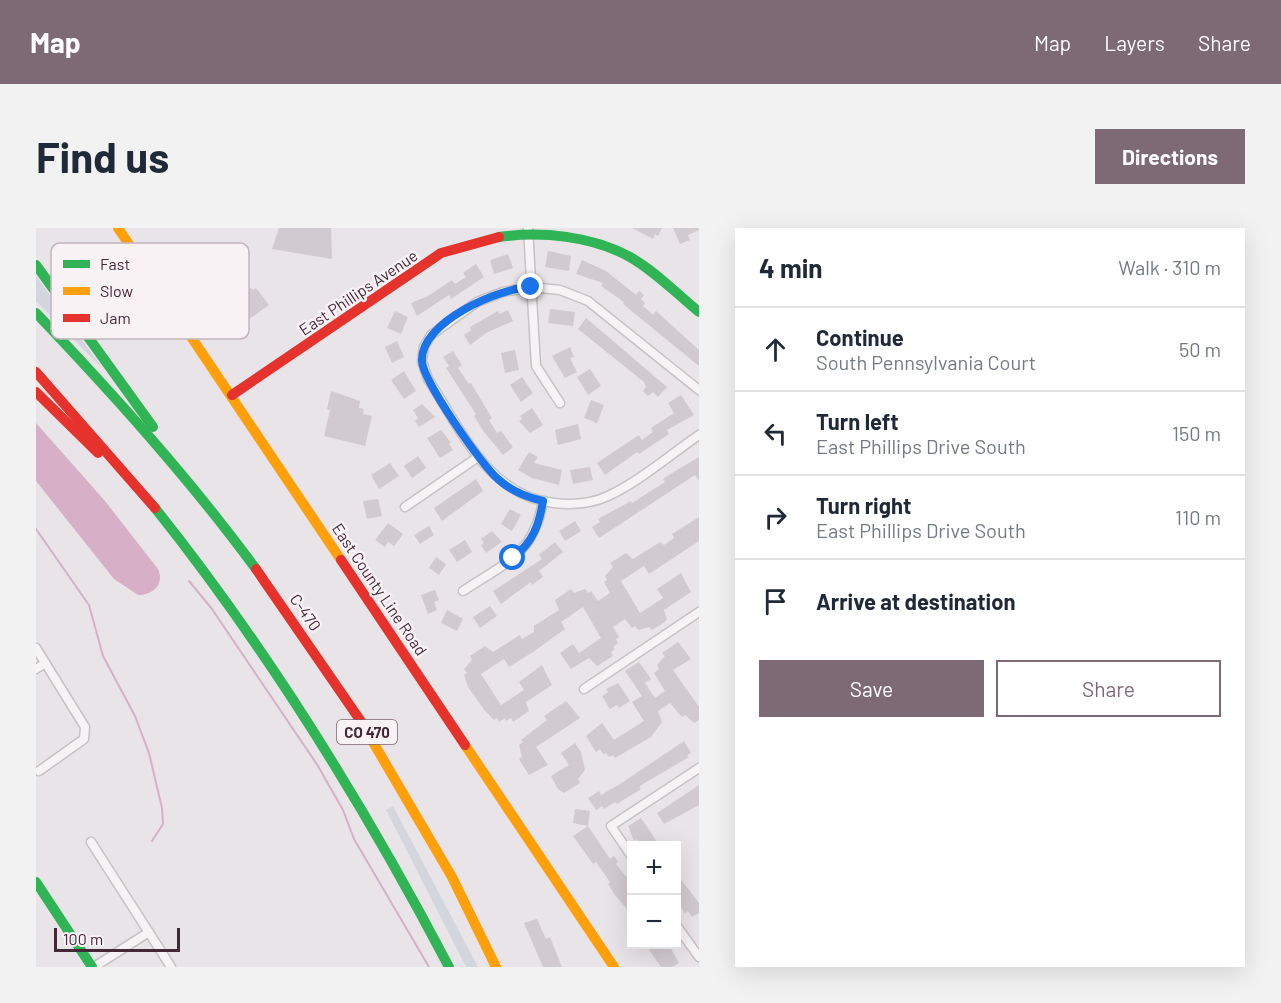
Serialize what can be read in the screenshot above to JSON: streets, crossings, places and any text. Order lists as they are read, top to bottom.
{
  "streets": {
    "main road": [
      "East Phillips Avenue",
      "East County Line Road",
      "C-470",
      "CO 470"
    ]
  },
  "crossings": [
    ["East Phillips Avenue", "East County Line Road"]
  ],
  "legend": ["Fast", "Slow", "Jam"],
  "scale_bar": "100 m",
  "page": {
    "header": "Map",
    "nav": ["Map", "Layers", "Share"],
    "buttons": [
      "Directions",
      ["Save", "Share"]
    ],
    "title": "Find us",
    "heading": ["4 min", "Walk · 310 m"],
    "list": [
      ["Continue", "South Pennsylvania Court", "50 m"],
      ["Turn left", "East Phillips Drive South", "150 m"],
      ["Turn right", "East Phillips Drive South", "110 m"],
      "Arrive at destination"
    ],
    "map_buttons": ["+", "−"],
    "scale": "100 m"
  }
}
